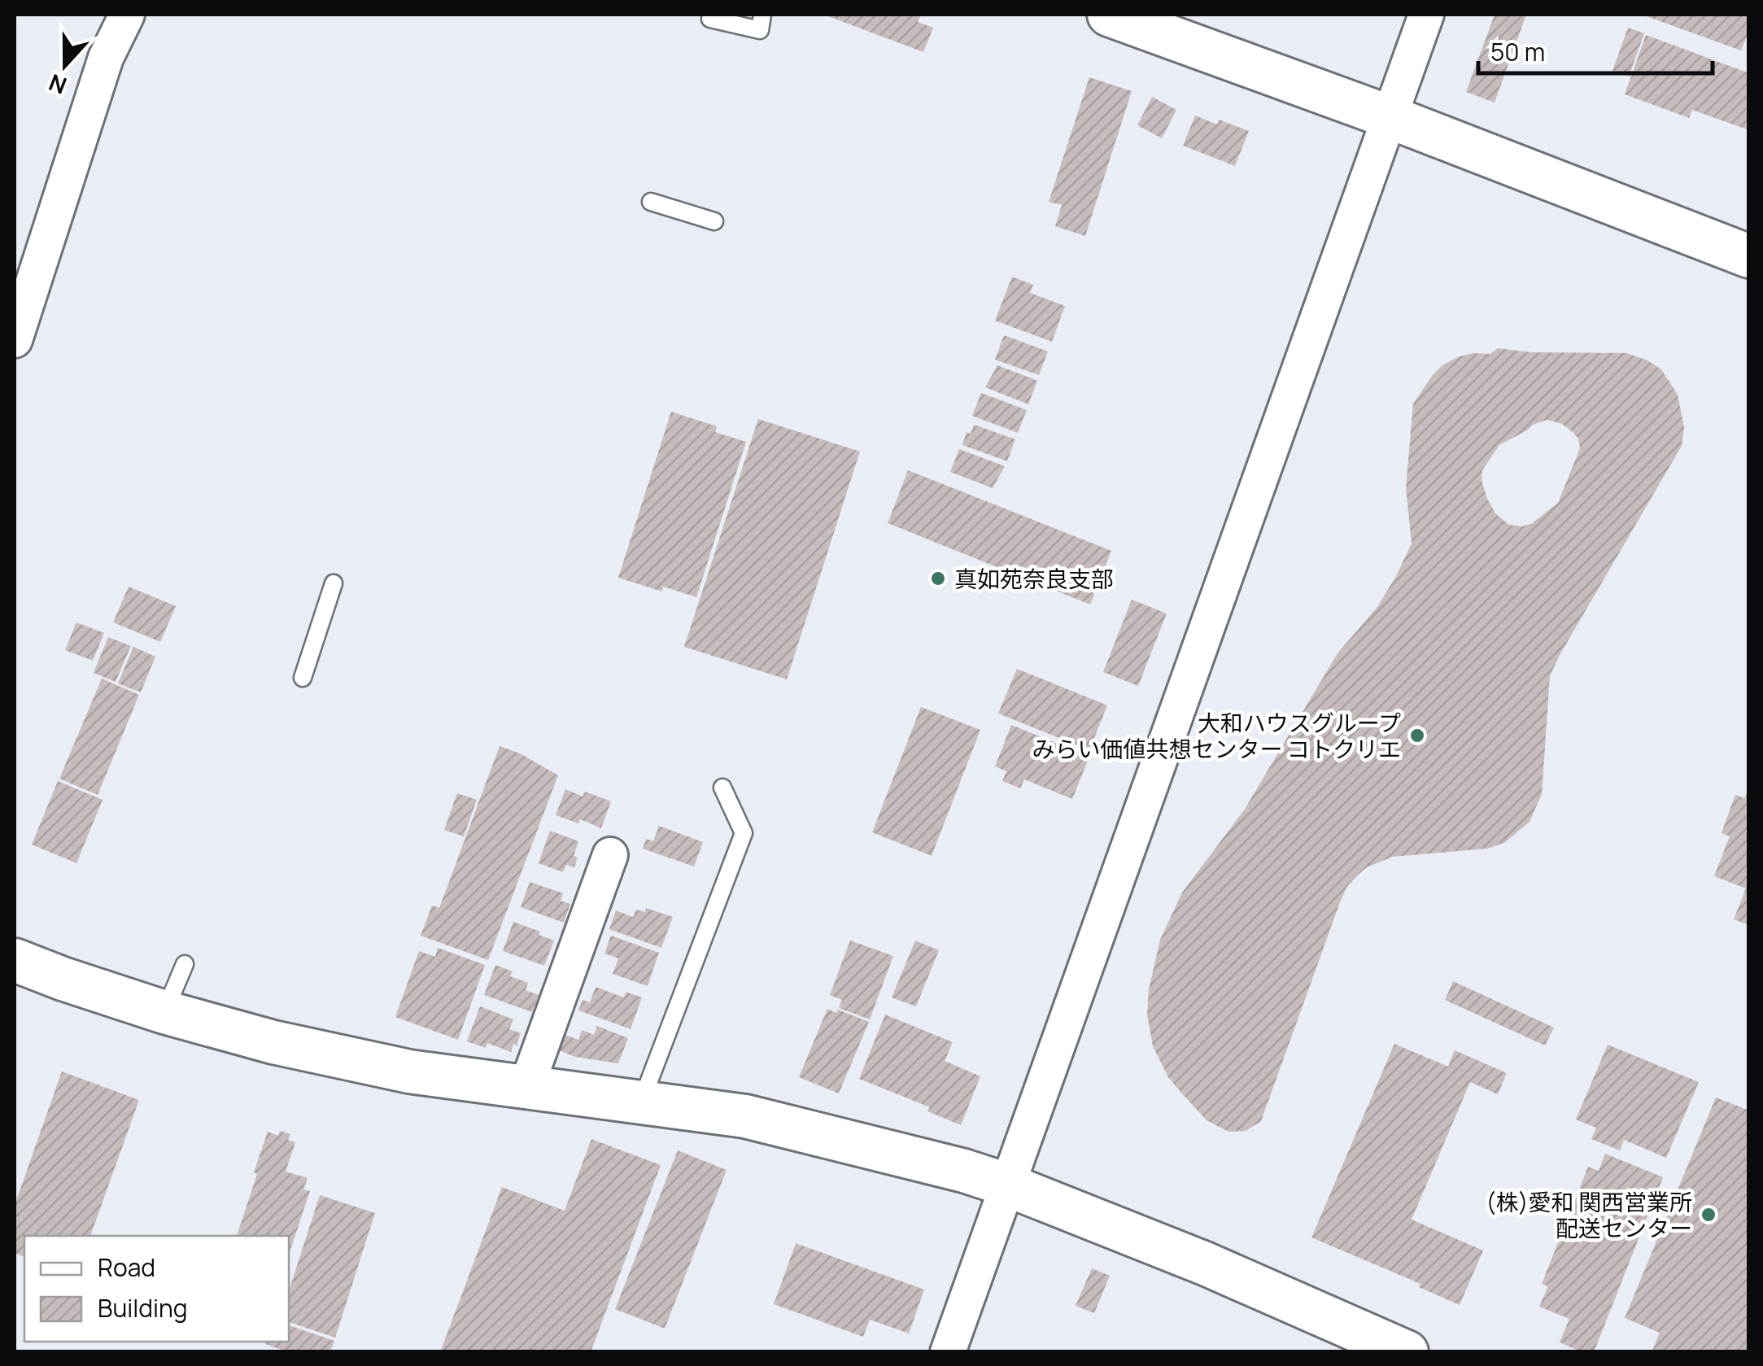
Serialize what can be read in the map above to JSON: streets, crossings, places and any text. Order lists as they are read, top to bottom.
{
  "places": ["真如苑奈良支部", "大和ハウスグループ みらい価値共想センター コトクリエ", "(株)愛和 関西営業所 配送センター"],
  "legend": ["Road", "Building"],
  "scale_bar": "50 m",
  "north": "bottom"
}
